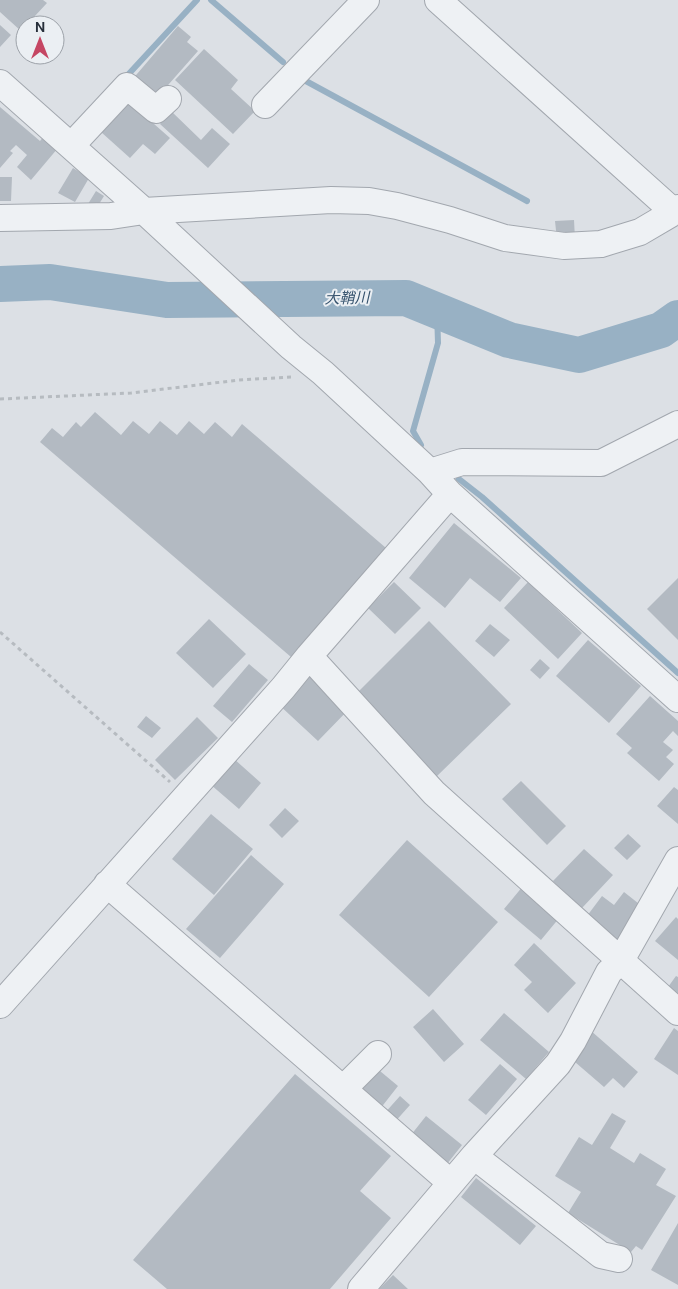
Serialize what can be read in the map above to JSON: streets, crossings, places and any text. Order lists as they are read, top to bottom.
{
  "water": ["大鞘川"],
  "north": "top"
}
